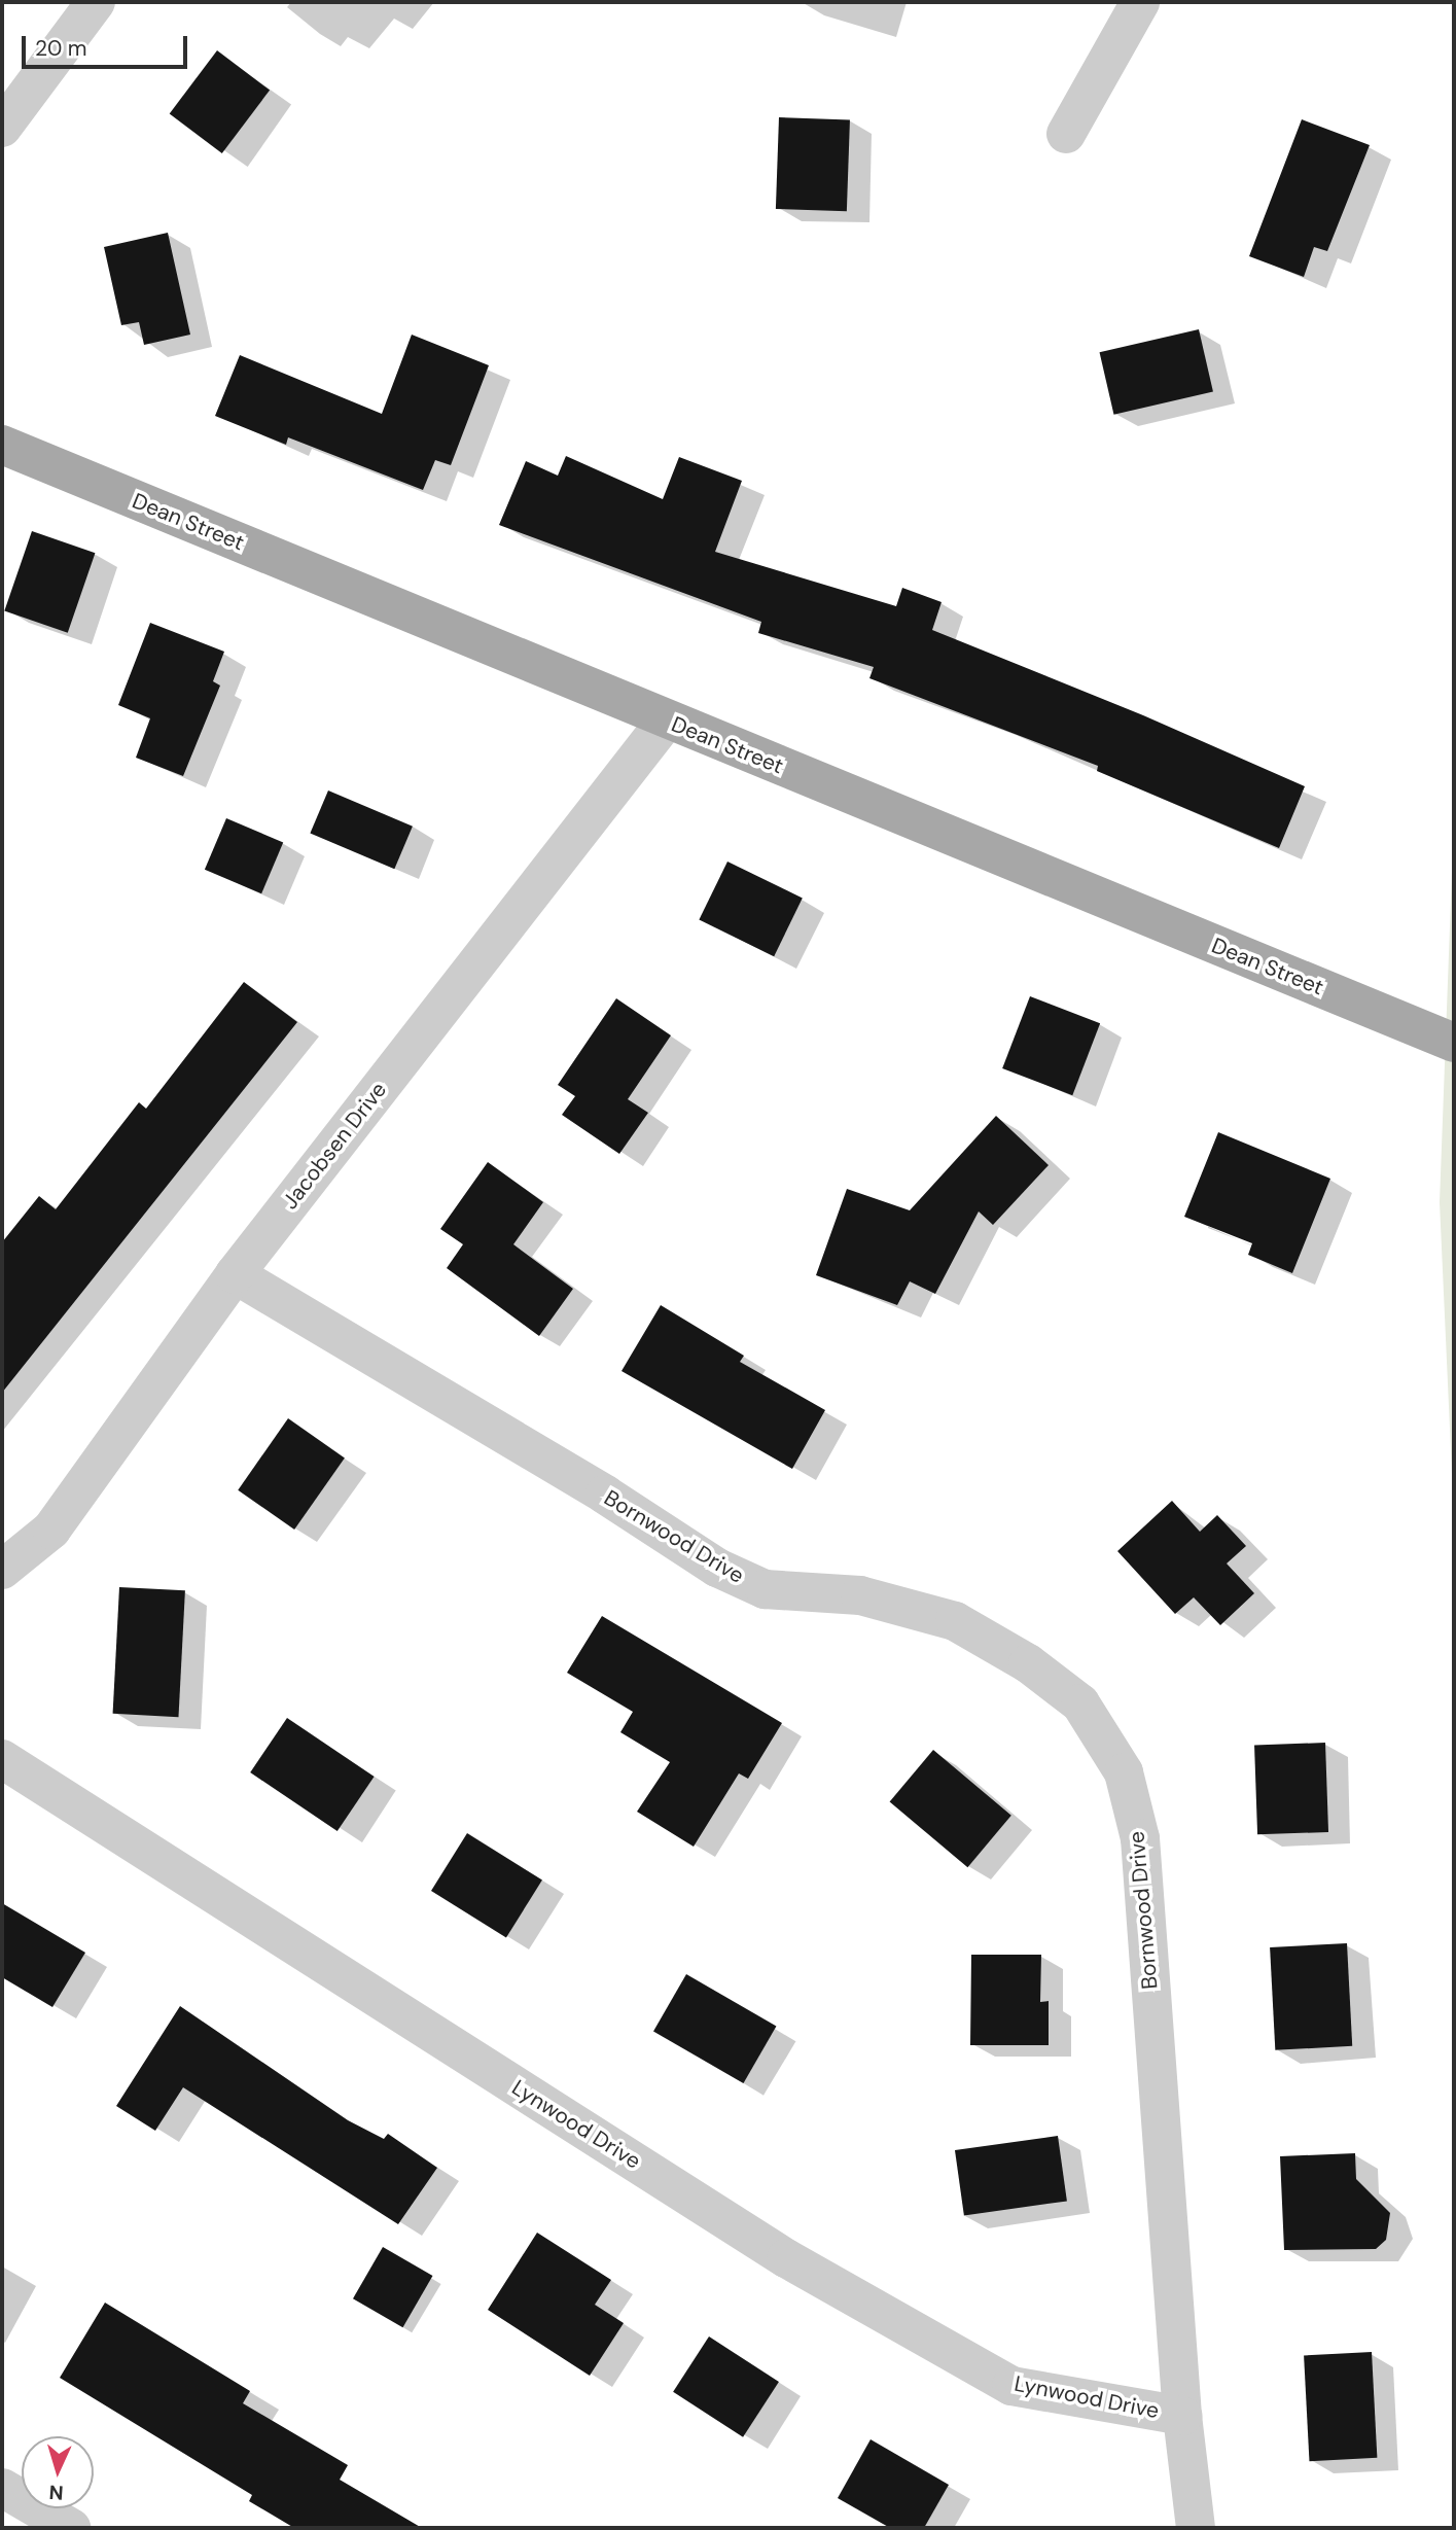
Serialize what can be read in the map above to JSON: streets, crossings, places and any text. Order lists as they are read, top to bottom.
{
  "streets": {
    "main road": ["Dean Street"],
    "street": ["Jacobsen Drive", "Bornwood Drive", "Lynwood Drive"]
  },
  "crossings": [
    ["Dean Street", "Jacobsen Drive"],
    ["Jacobsen Drive", "Bornwood Drive"],
    ["Bornwood Drive", "Lynwood Drive"]
  ],
  "scale_bar": "20 m",
  "north": "bottom"
}
